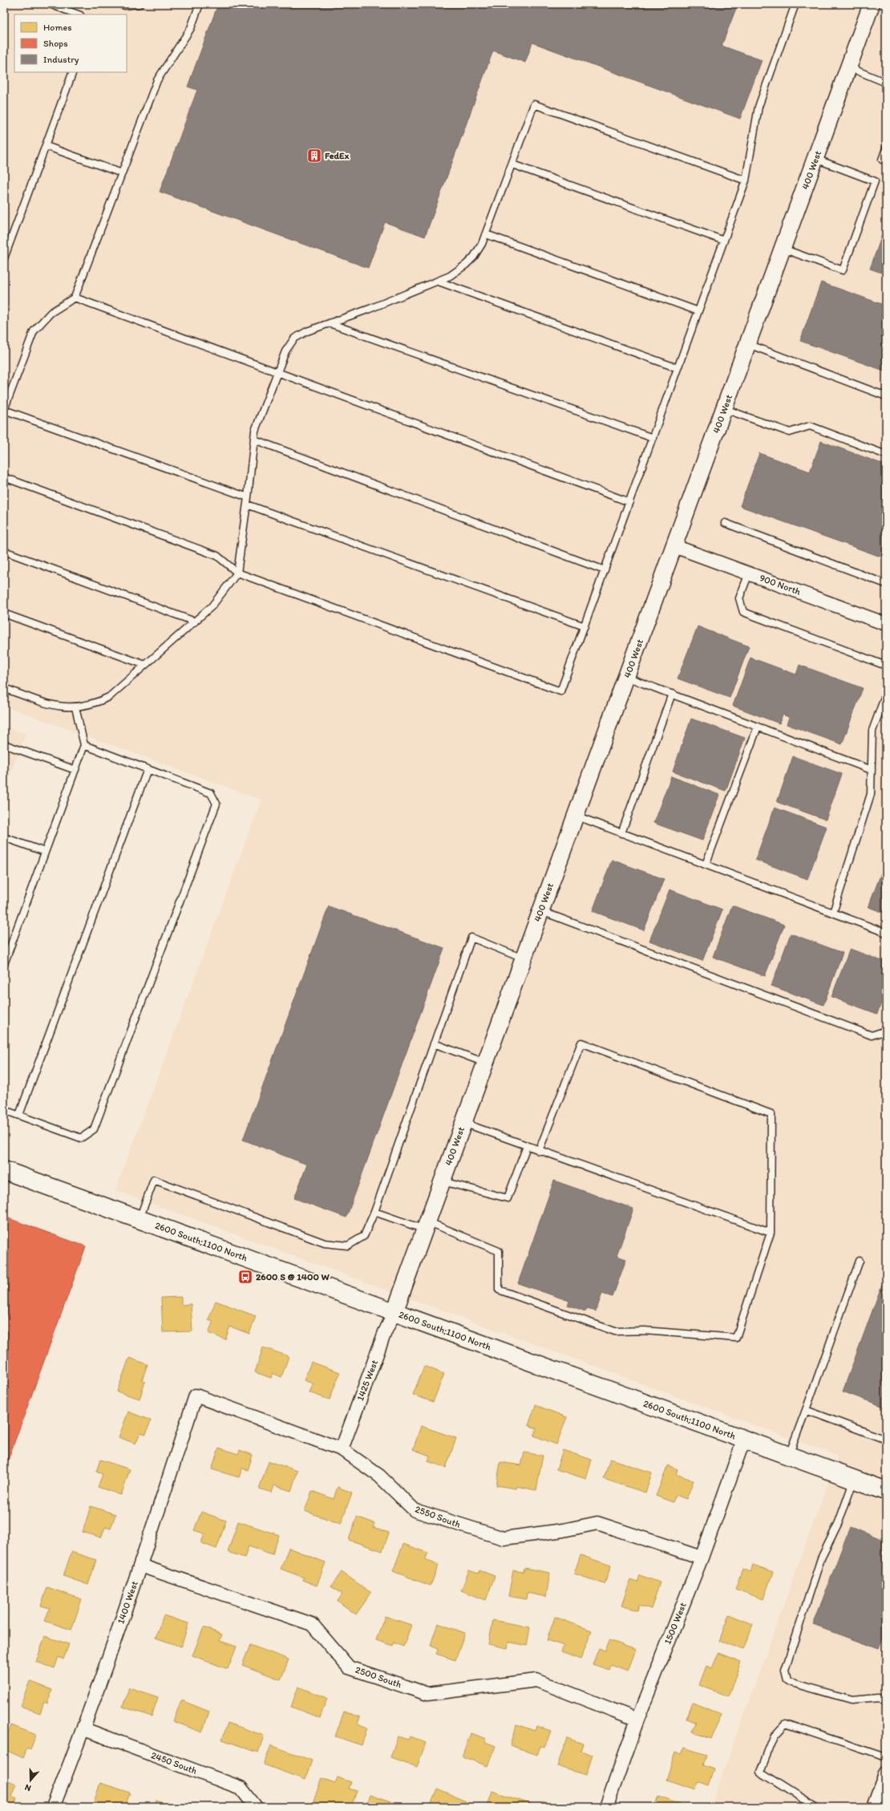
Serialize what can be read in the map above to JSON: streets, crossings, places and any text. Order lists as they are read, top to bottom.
{
  "streets": {
    "main road": ["2600 South;1100 North"],
    "street": [
      "400 West",
      "900 North",
      "1425 West",
      "2550 South",
      "1400 West",
      "1500 West",
      "2500 South",
      "2450 South"
    ]
  },
  "crossings": [
    ["400 West", "900 North"],
    ["400 West", "2600 South;1100 North"],
    ["400 West", "1425 West"],
    ["2600 South;1100 North", "1425 West"],
    ["2600 South;1100 North", "1500 West"],
    ["1425 West", "2550 South"],
    ["2550 South", "1400 West"],
    ["2550 South", "1500 West"],
    ["1400 West", "2500 South"],
    ["1400 West", "2450 South"],
    ["1500 West", "2500 South"]
  ],
  "places": {
    "building": ["FedEx"],
    "bus stop": ["2600 S @ 1400 W"]
  },
  "legend": ["Homes", "Shops", "Industry"],
  "north": "bottom"
}
